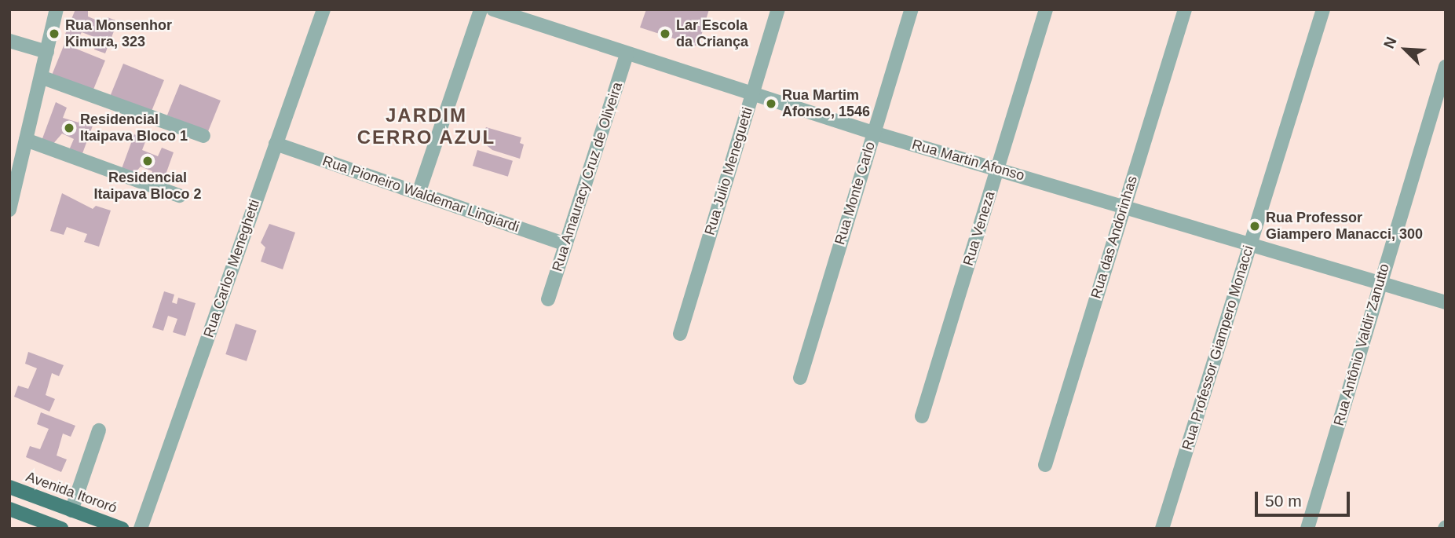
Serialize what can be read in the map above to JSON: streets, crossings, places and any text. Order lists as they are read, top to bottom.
{
  "streets": {
    "main road": ["Avenida Itororó"],
    "street": [
      "Rua Martin Afonso",
      "Rua Julio Meneguetti",
      "Rua Amauracy Cruz de Oliveira",
      "Rua Monte Carlo",
      "Rua Pioneiro Waldemar Lingiardi",
      "Rua Veneza",
      "Rua das Andorinhas",
      "Rua Carlos Meneghetti",
      "Rua Antônio Valdir Zanutto",
      "Rua Professor Giampero Monacci"
    ]
  },
  "crossings": [
    ["Rua Martin Afonso", "Rua Julio Meneguetti"],
    ["Rua Martin Afonso", "Rua Amauracy Cruz de Oliveira"],
    ["Rua Martin Afonso", "Rua Monte Carlo"],
    ["Rua Martin Afonso", "Rua Veneza"],
    ["Rua Martin Afonso", "Rua das Andorinhas"],
    ["Rua Martin Afonso", "Rua Antônio Valdir Zanutto"],
    ["Rua Martin Afonso", "Rua Professor Giampero Monacci"],
    ["Rua Amauracy Cruz de Oliveira", "Rua Pioneiro Waldemar Lingiardi"],
    ["Rua Pioneiro Waldemar Lingiardi", "Rua Carlos Meneghetti"]
  ],
  "districts": ["JARDIM CERRO AZUL"],
  "places": [
    "Rua Monsenhor Kimura, 323",
    "Lar Escola da Criança",
    "Rua Martim Afonso, 1546",
    "Residencial Itaipava Bloco 1",
    "Residencial Itaipava Bloco 2",
    "Rua Professor Giampero Manacci, 300"
  ],
  "scale_bar": "50 m",
  "north": "top left"
}
